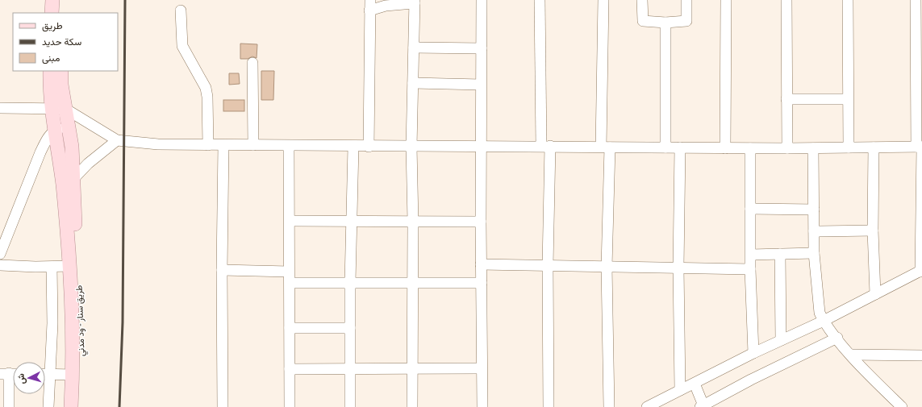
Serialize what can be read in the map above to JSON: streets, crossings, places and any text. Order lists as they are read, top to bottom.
{
  "streets": {
    "main road": ["طريق سنار - ود مدني"]
  },
  "legend": ["طريق", "سكة حديد", "مبنى"],
  "north": "left"
}
